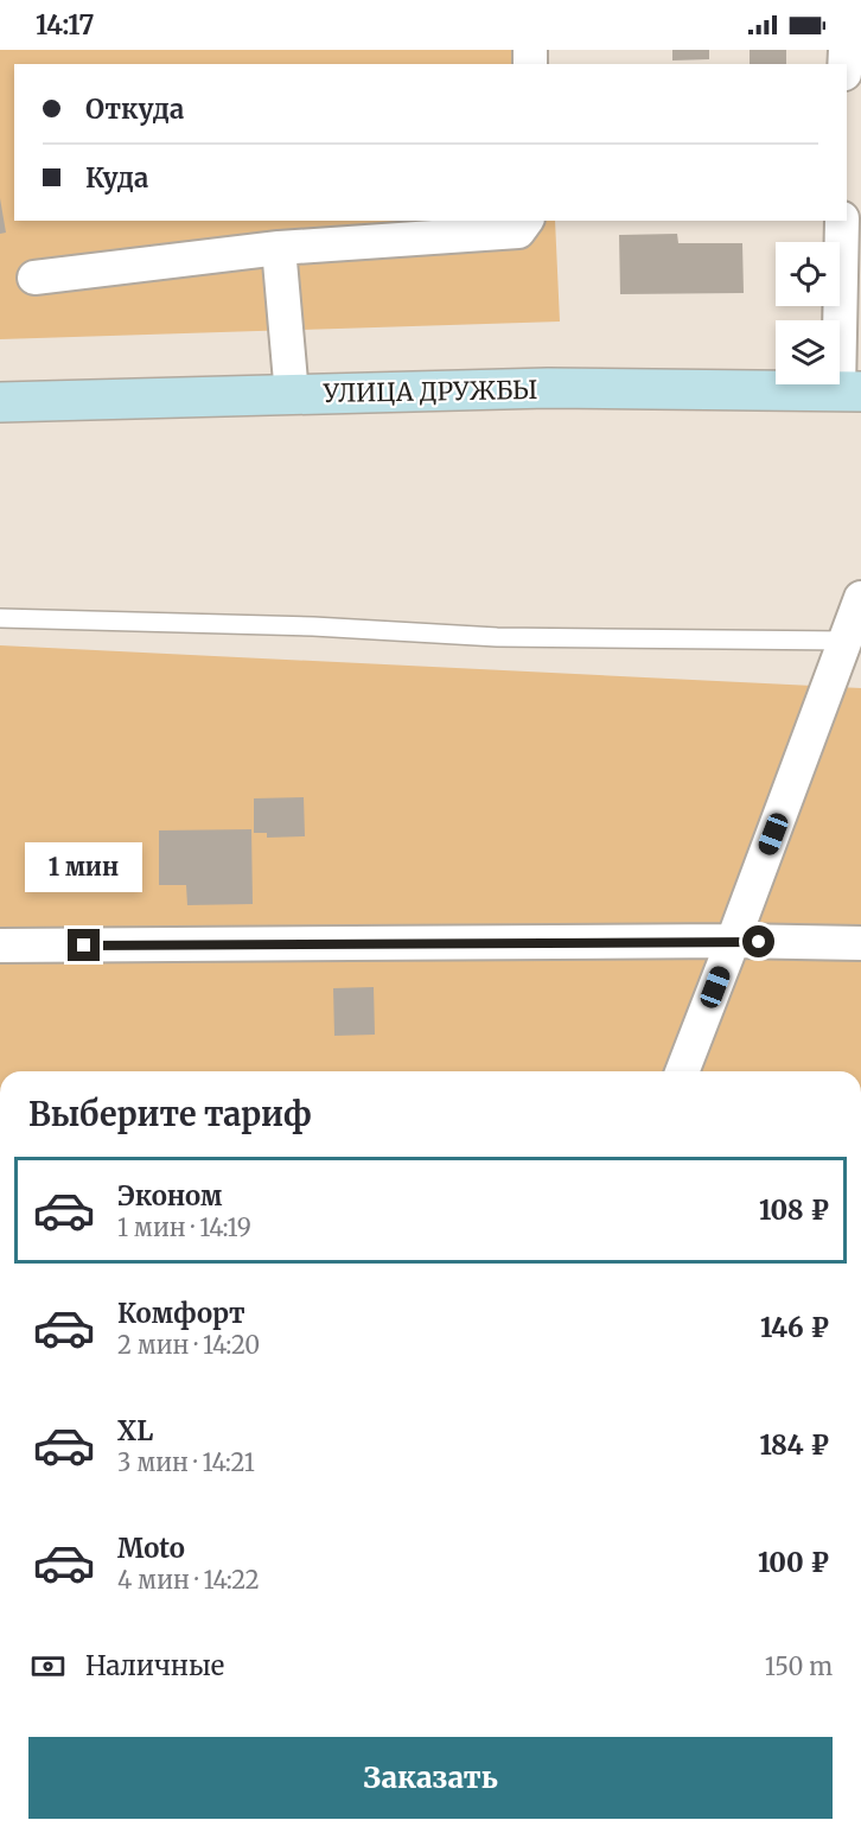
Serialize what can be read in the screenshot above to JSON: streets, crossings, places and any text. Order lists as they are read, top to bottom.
{
  "streets": {
    "main road": ["УЛИЦА ДРУЖБЫ"]
  },
  "page": {
    "status": "14:17",
    "banner": ["Откуда", "Куда"],
    "bubble": "1 мин",
    "heading": "Выберите тариф",
    "list": [
      {
        "name": "Эконом",
        "note": "1 мин · 14:19",
        "value": "108 ₽"
      },
      {
        "name": "Комфорт",
        "note": "2 мин · 14:20",
        "value": "146 ₽"
      },
      {
        "name": "XL",
        "note": "3 мин · 14:21",
        "value": "184 ₽"
      },
      {
        "name": "Moto",
        "note": "4 мин · 14:22",
        "value": "100 ₽"
      }
    ],
    "pay": ["Наличные", "150 m"],
    "buttons": "Заказать"
  }
}
